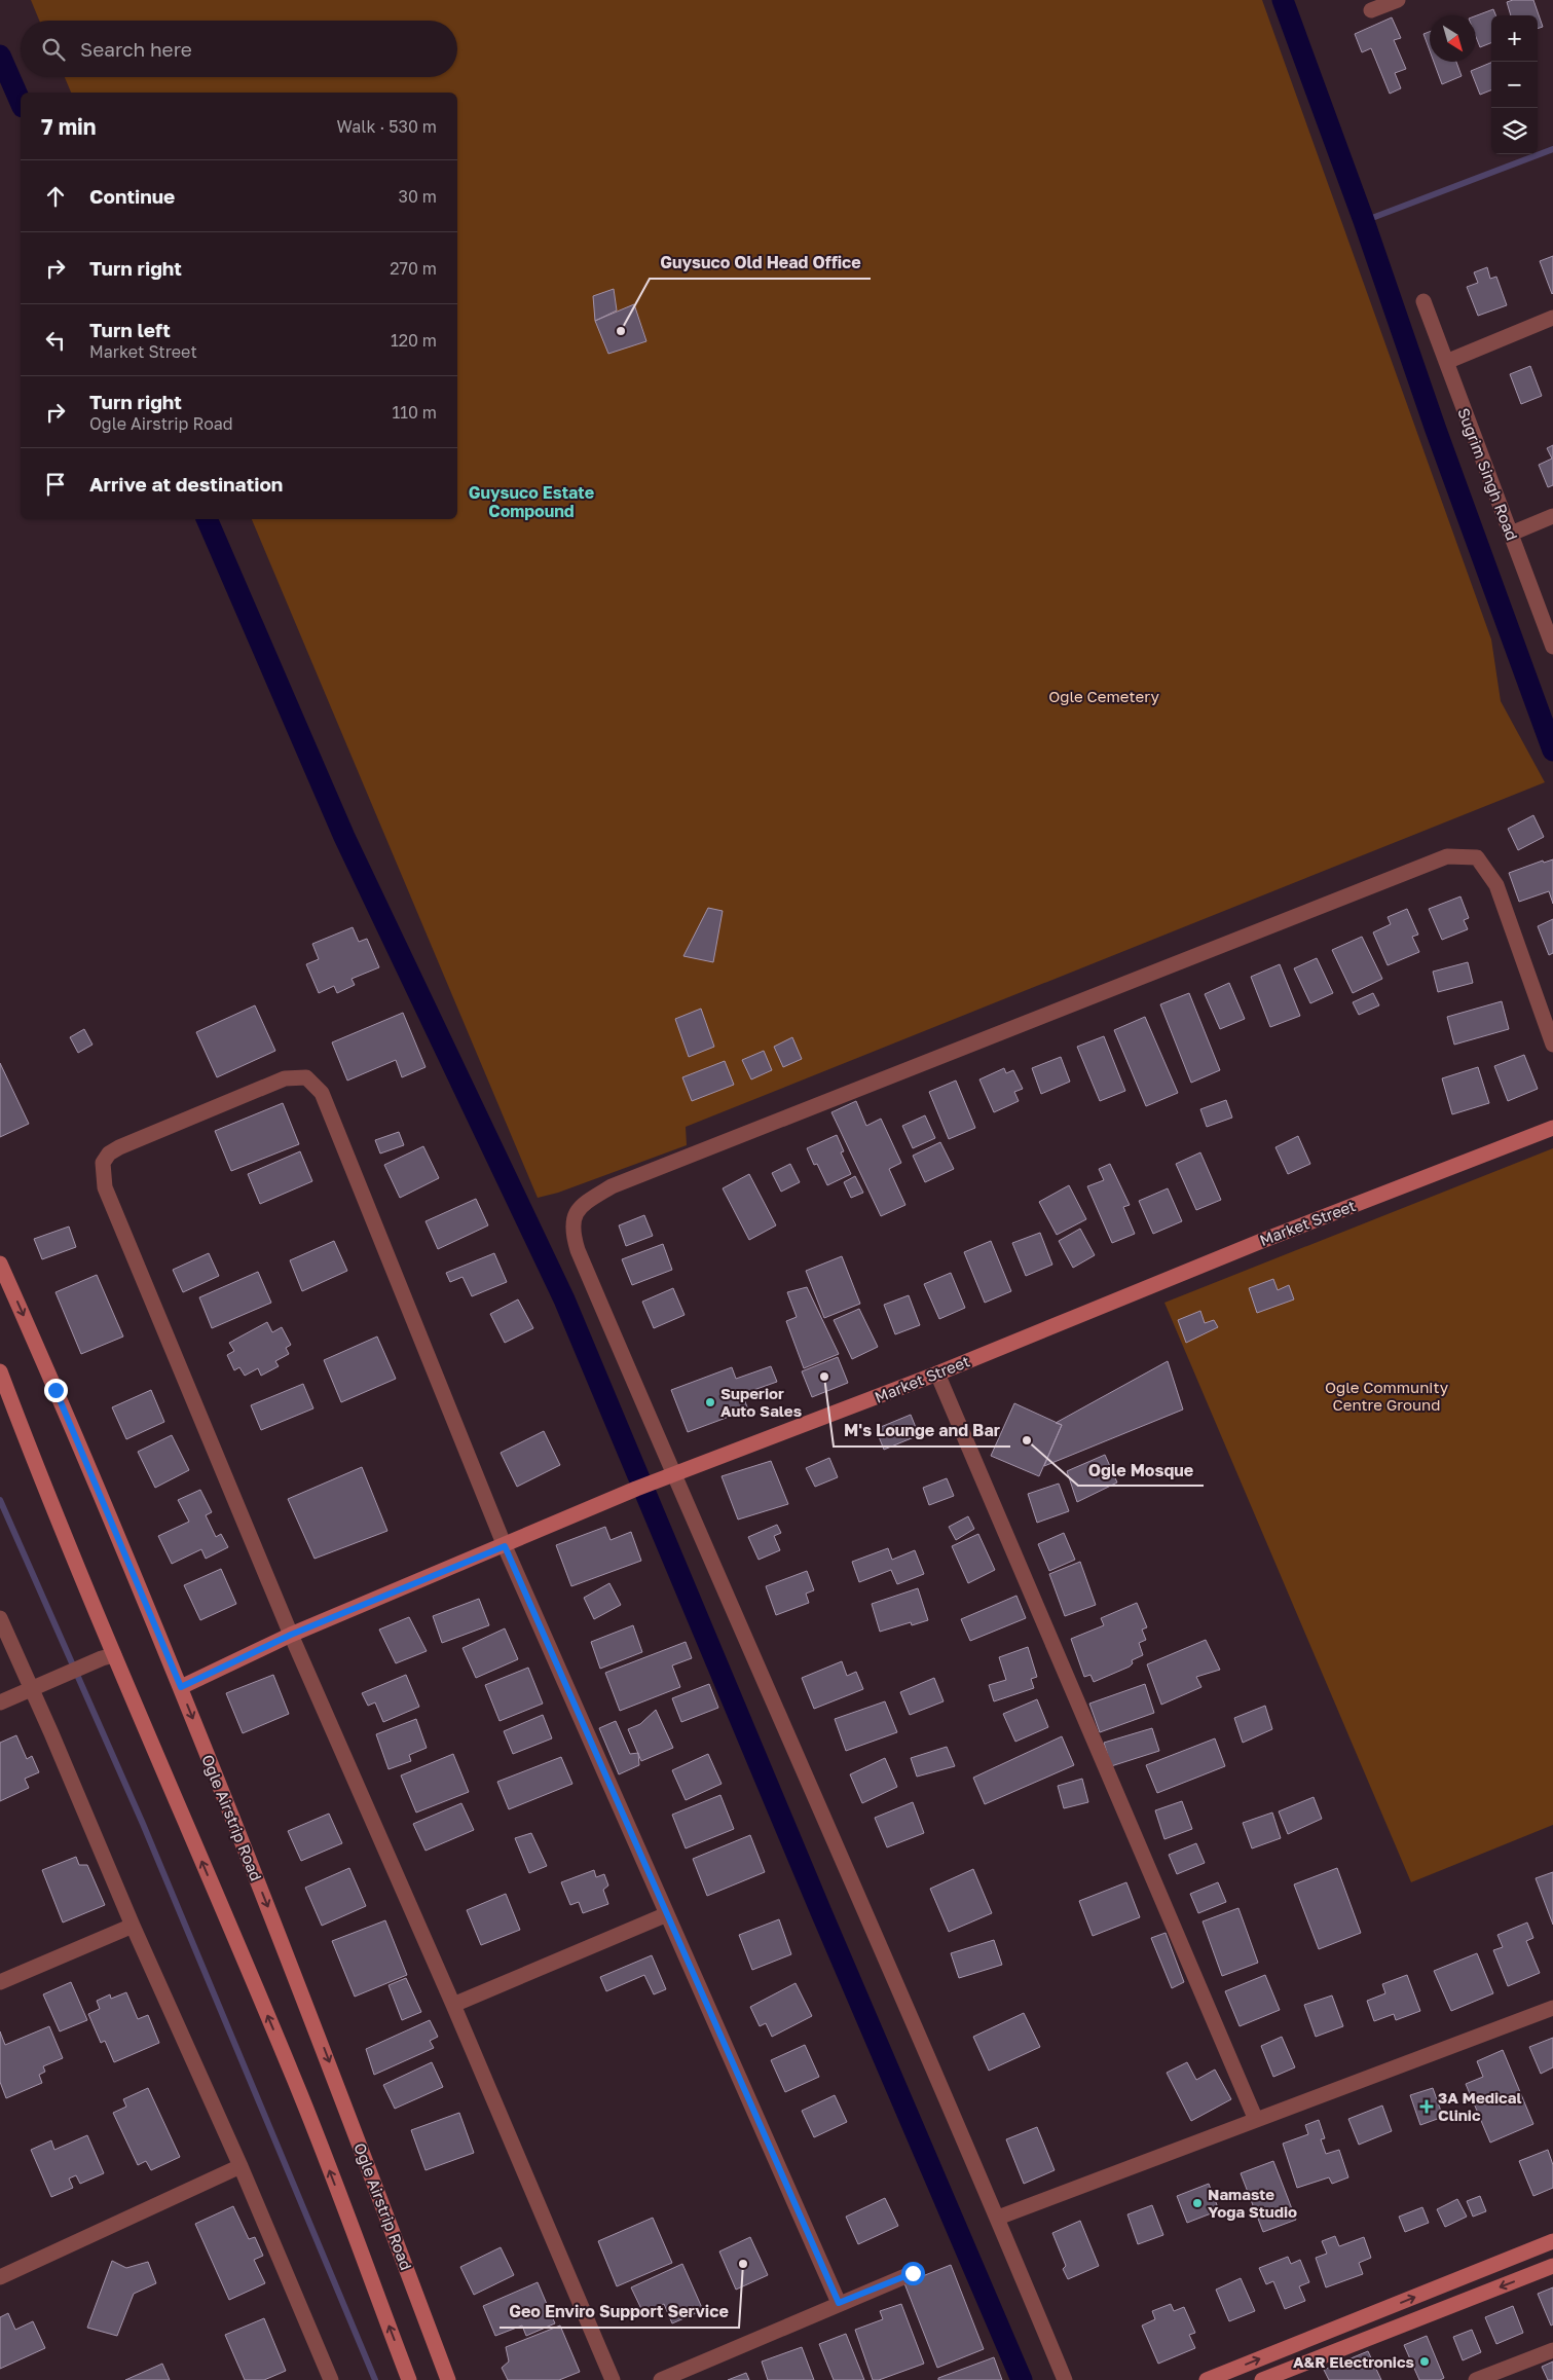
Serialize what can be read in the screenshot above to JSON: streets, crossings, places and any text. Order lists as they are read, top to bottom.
{
  "streets": {
    "street": ["Sugrim Singh Road", "Market Street", "Ogle Airstrip Road"]
  },
  "crossings": [
    ["Market Street", "Ogle Airstrip Road"]
  ],
  "districts": ["Guysuco Estate Compound"],
  "parks": ["Ogle Cemetery", "Ogle Community Centre Ground"],
  "places": {
    "other": [
      "Guysuco Old Head Office",
      "M's Lounge and Bar",
      "Superior Auto Sales",
      "Ogle Mosque",
      "Namaste Yoga Studio",
      "Geo Enviro Support Service",
      "A&R Electronics"
    ],
    "health": ["3A Medical Clinic"]
  },
  "north": "bottom right",
  "page": {
    "map_buttons": ["+", "−"],
    "search": "Search here",
    "heading": ["7 min", "Walk · 530 m"],
    "list": [
      ["Continue", "30 m"],
      ["Turn right", "270 m"],
      ["Turn left", "Market Street", "120 m"],
      ["Turn right", "Ogle Airstrip Road", "110 m"],
      "Arrive at destination"
    ]
  }
}
